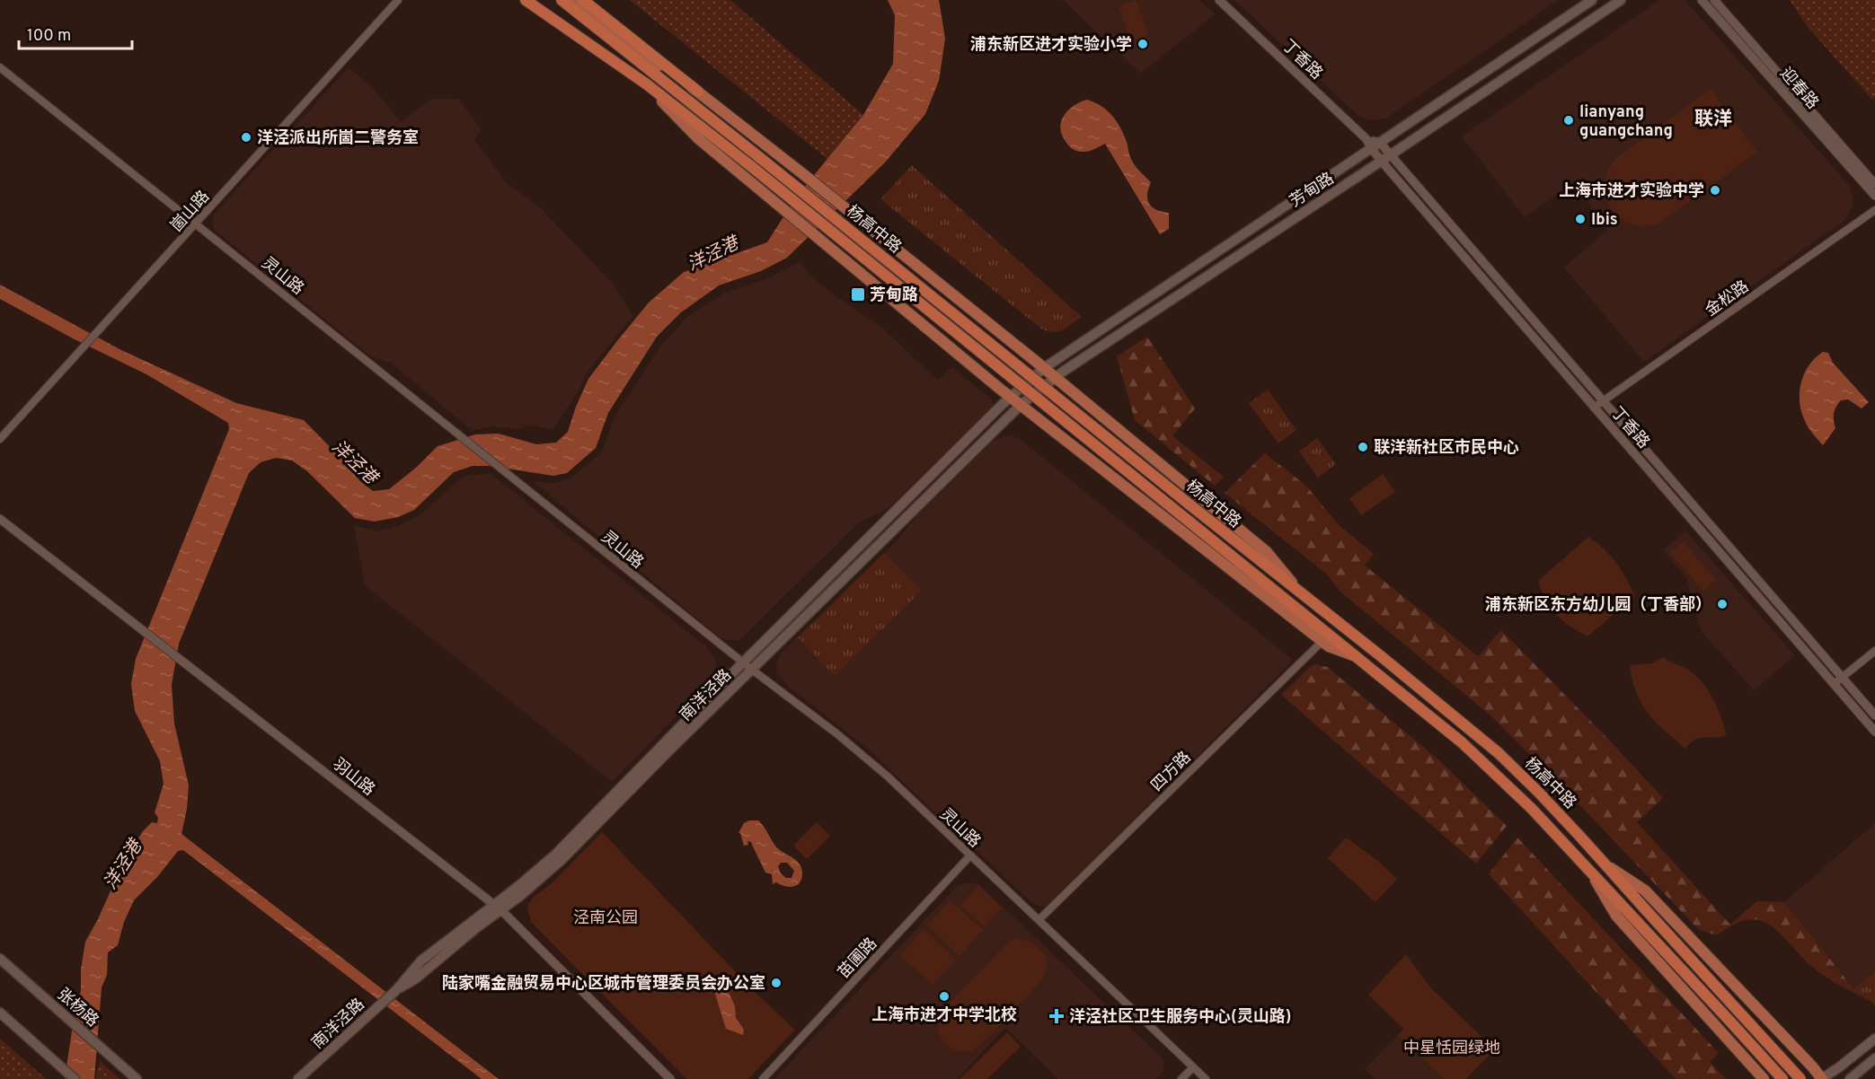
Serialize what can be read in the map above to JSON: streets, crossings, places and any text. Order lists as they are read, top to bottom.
{
  "streets": {
    "highway": ["杨高中路"],
    "main road": ["芳甸路", "南洋泾路", "张杨路"],
    "street": [
      "丁香路",
      "迎春路",
      "崮山路",
      "灵山路",
      "金松路",
      "四方路",
      "羽山路",
      "苗圃路"
    ]
  },
  "crossings": [
    ["丁香路", "芳甸路"],
    ["丁香路", "金松路"],
    ["芳甸路", "杨高中路"],
    ["芳甸路", "南洋泾路"],
    ["崮山路", "灵山路"],
    ["杨高中路", "南洋泾路"],
    ["杨高中路", "四方路"],
    ["灵山路", "南洋泾路"],
    ["灵山路", "四方路"],
    ["灵山路", "苗圃路"],
    ["南洋泾路", "羽山路"]
  ],
  "districts": ["联洋"],
  "water": ["洋泾港"],
  "parks": ["泾南公园", "中星恬园绿地"],
  "places": {
    "other": [
      "浦东新区进才实验小学",
      "lianyang guangchang",
      "洋泾派出所崮二警务室",
      "上海市进才实验中学",
      "Ibis",
      "联洋新社区市民中心",
      "浦东新区东方幼儿园（丁香部）",
      "陆家嘴金融贸易中心区城市管理委员会办公室",
      "上海市进才中学北校"
    ],
    "transit": ["芳甸路"],
    "health": ["洋泾社区卫生服务中心(灵山路)"]
  },
  "scale_bar": "100 m"
}
